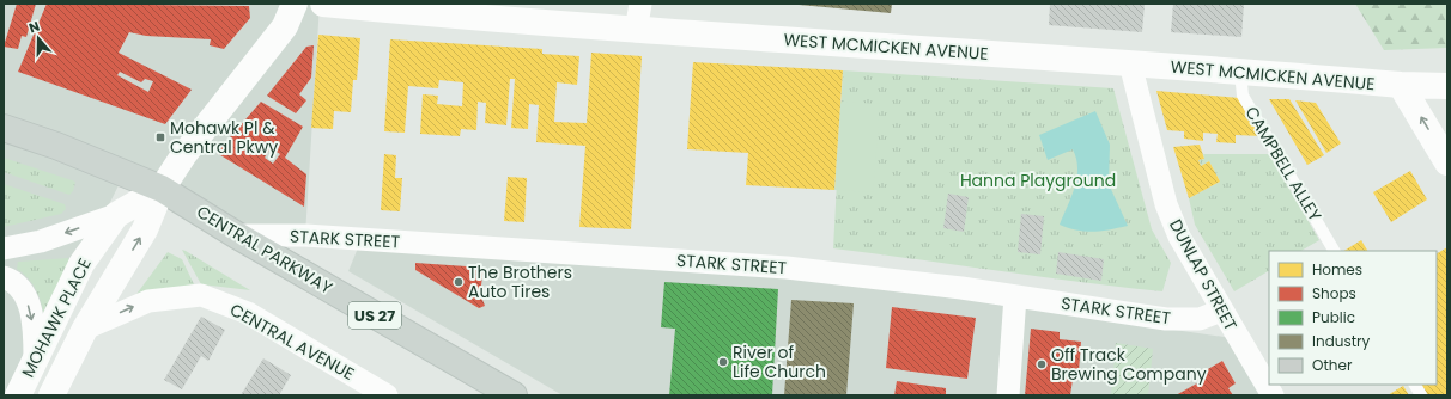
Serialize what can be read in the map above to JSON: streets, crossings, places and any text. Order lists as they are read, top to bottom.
{
  "streets": {
    "main road": ["CENTRAL PARKWAY", "US 27"],
    "street": [
      "WEST MCMICKEN AVENUE",
      "STARK STREET",
      "DUNLAP STREET",
      "MOHAWK PLACE",
      "CENTRAL AVENUE"
    ],
    "lane": ["CAMPBELL ALLEY"]
  },
  "crossings": [
    ["WEST MCMICKEN AVENUE", "CAMPBELL ALLEY"],
    ["WEST MCMICKEN AVENUE", "DUNLAP STREET"],
    ["STARK STREET", "CENTRAL PARKWAY"],
    ["STARK STREET", "DUNLAP STREET"],
    ["CENTRAL PARKWAY", "MOHAWK PLACE"],
    ["MOHAWK PLACE", "CENTRAL AVENUE"]
  ],
  "one_way": ["CENTRAL AVENUE"],
  "parks": ["Hanna Playground"],
  "places": {
    "transit": ["Mohawk Pl & Central Pkwy"],
    "other": ["The Brothers Auto Tires", "River of Life Church", "Off Track Brewing Company"]
  },
  "legend": [
    "Homes",
    "Shops",
    "Public",
    "Industry",
    "Other"
  ],
  "north": "top"
}
